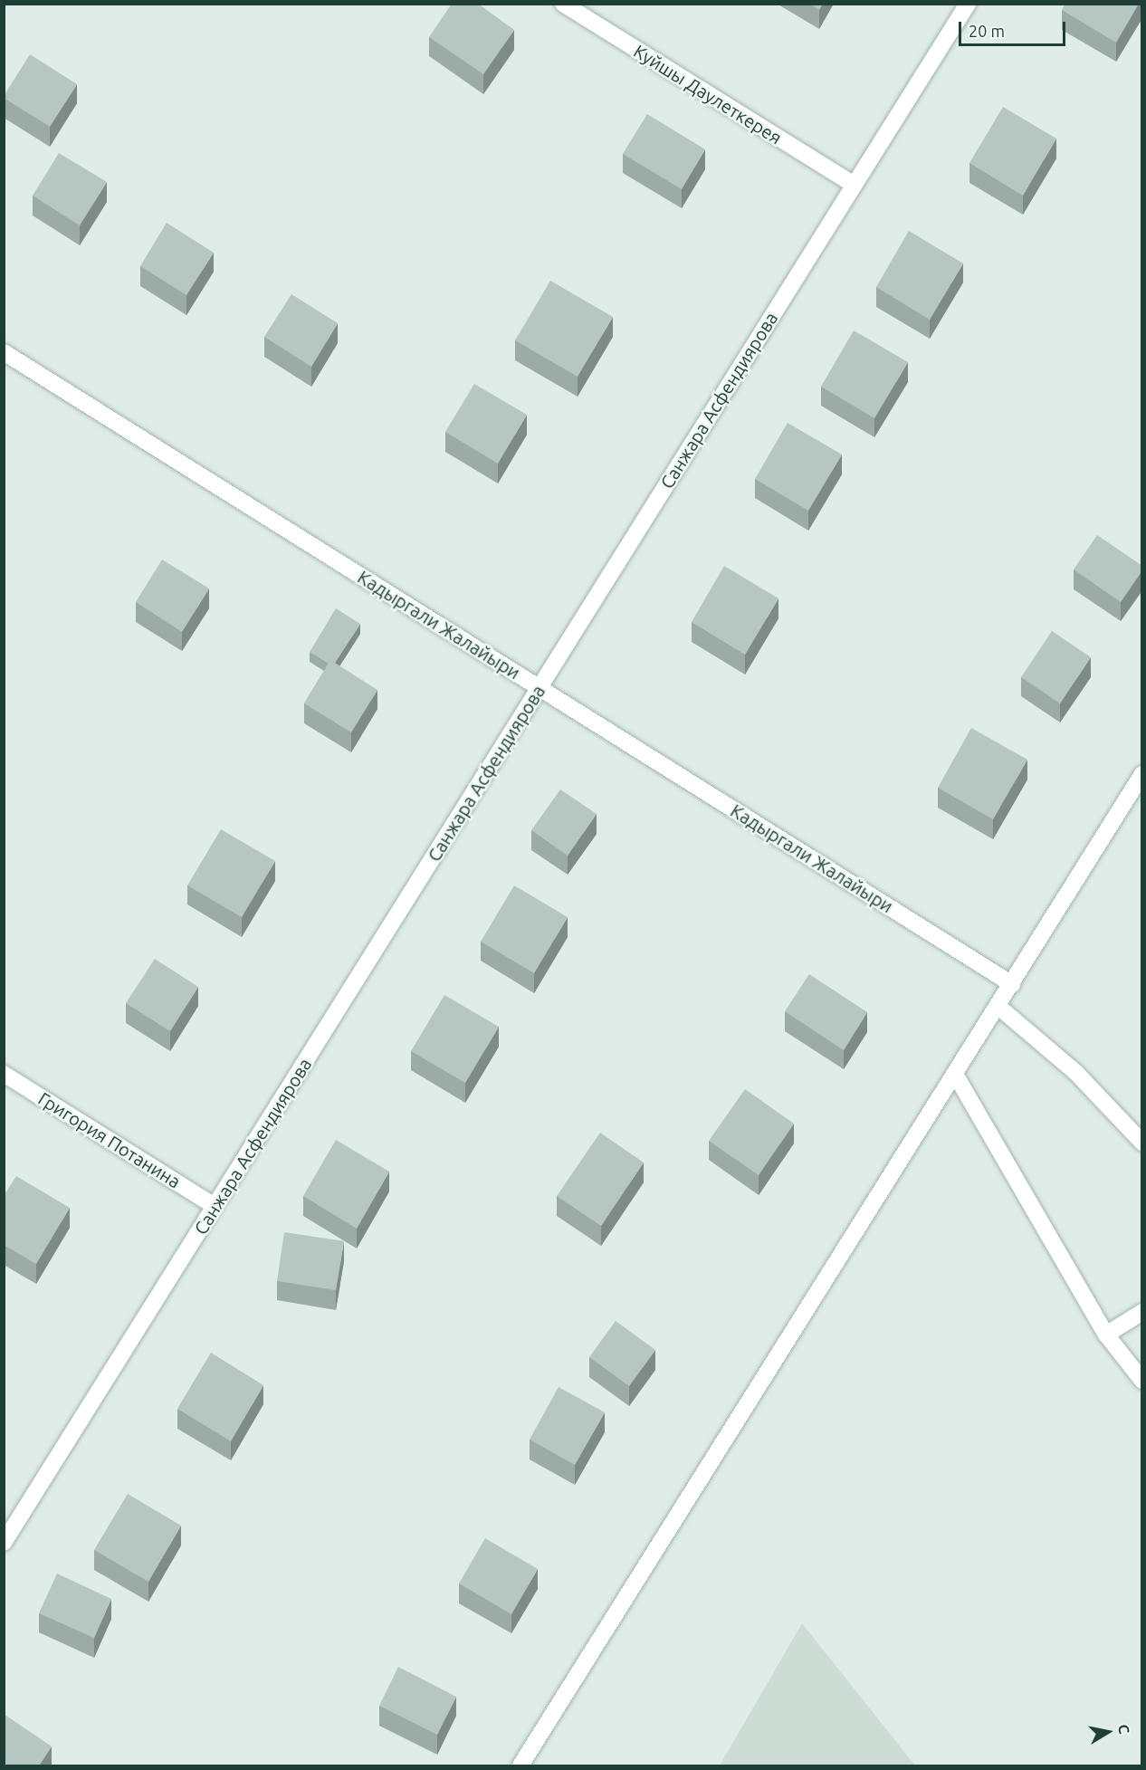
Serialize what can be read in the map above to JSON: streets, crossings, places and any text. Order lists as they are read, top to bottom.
{
  "streets": {
    "street": [
      "Куйшы Даулеткерея",
      "Санжара Асфендиярова",
      "Кадыргали Жалайыри",
      "Григория Потанина"
    ]
  },
  "crossings": [
    ["Куйшы Даулеткерея", "Санжара Асфендиярова"],
    ["Санжара Асфендиярова", "Кадыргали Жалайыри"],
    ["Санжара Асфендиярова", "Григория Потанина"]
  ],
  "scale_bar": "20 m",
  "north": "right"
}
